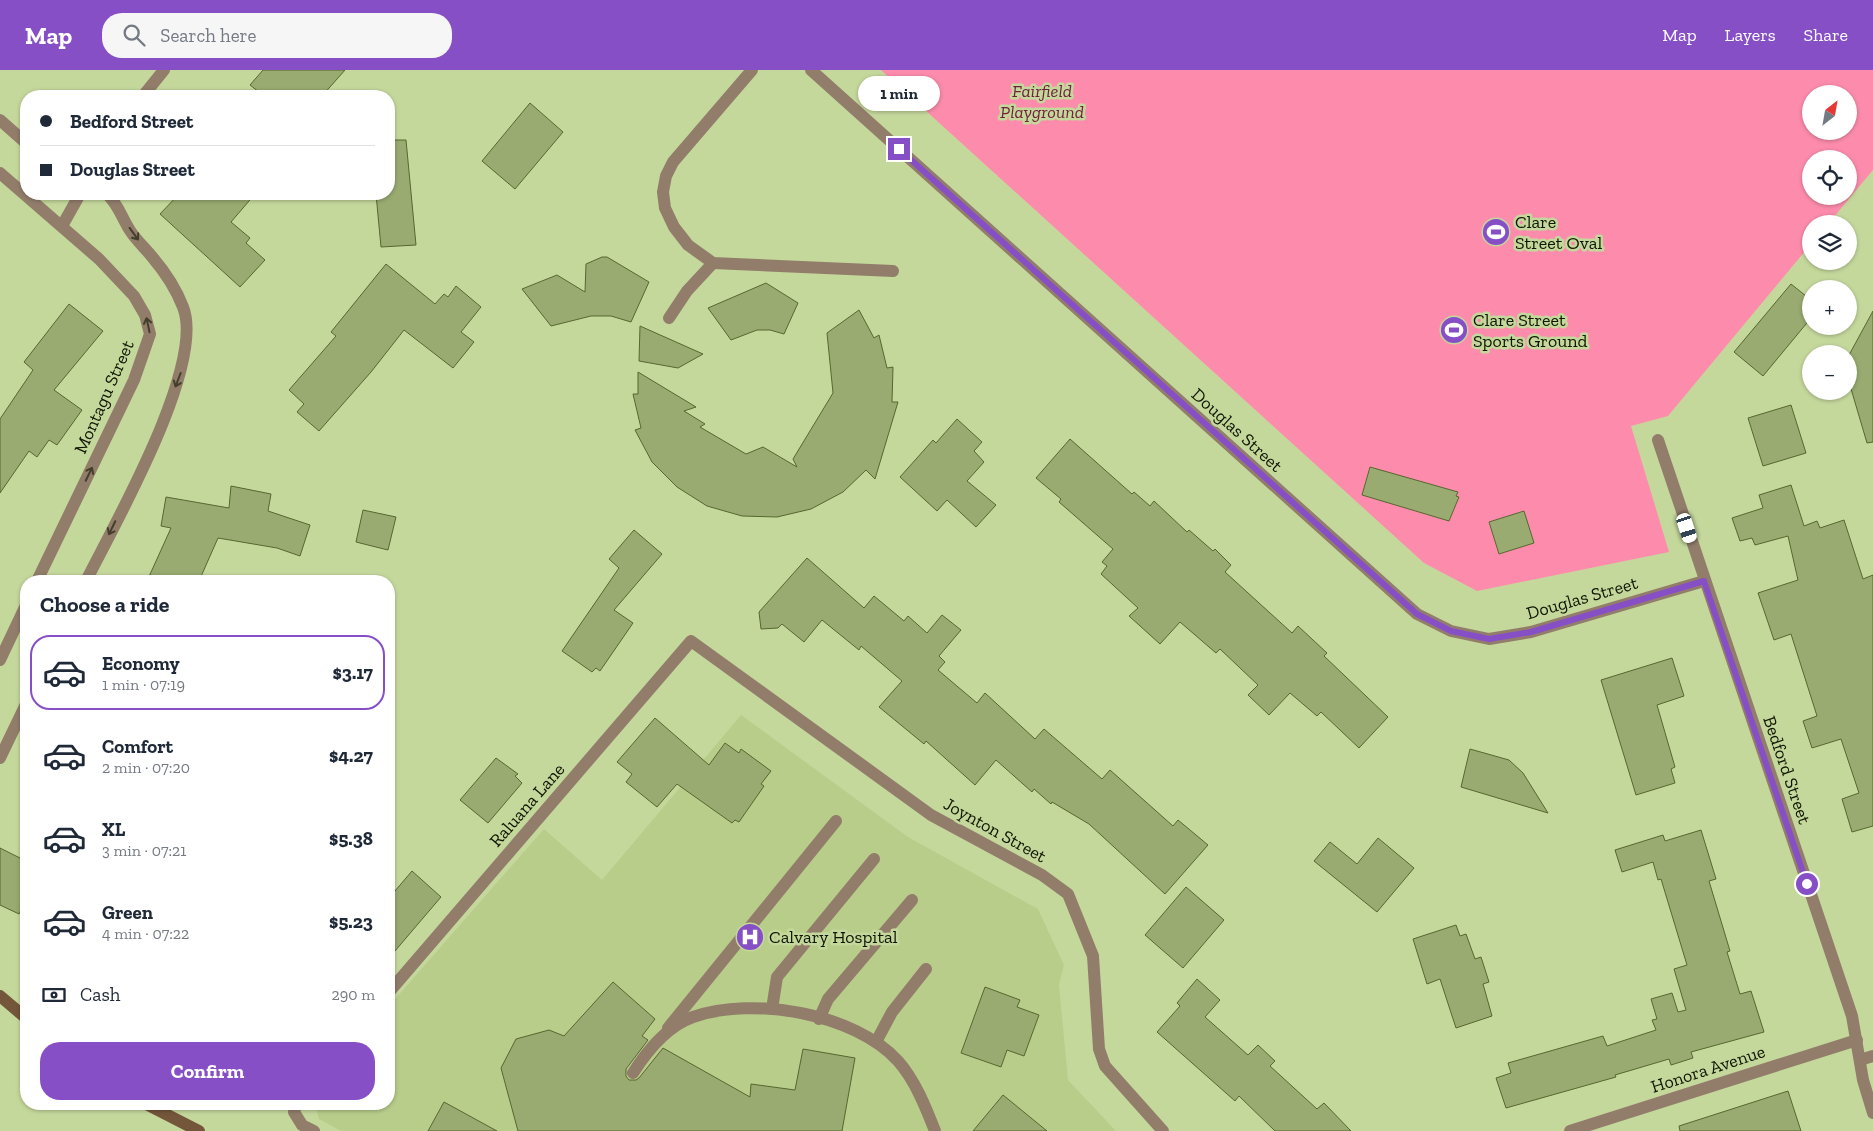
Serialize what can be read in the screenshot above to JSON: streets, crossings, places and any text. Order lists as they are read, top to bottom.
{
  "streets": {
    "street": [
      "Montagu Street",
      "Douglas Street",
      "Bedford Street",
      "Raluana Lane",
      "Joynton Street",
      "Honora Avenue"
    ]
  },
  "crossings": [
    ["Douglas Street", "Bedford Street"],
    ["Bedford Street", "Honora Avenue"],
    ["Raluana Lane", "Joynton Street"]
  ],
  "parks": ["Fairfield Playground"],
  "places": {
    "sports": ["Clare Street Oval", "Clare Street Sports Ground"],
    "hospital": ["Calvary Hospital"]
  },
  "north": "top right",
  "page": {
    "header": "Map",
    "search": "Search here",
    "nav": ["Map", "Layers", "Share"],
    "bubble": "1 min",
    "map_buttons": ["+", "−"],
    "banner": ["Bedford Street", "Douglas Street"],
    "heading": "Choose a ride",
    "list": [
      {
        "name": "Economy",
        "note": "1 min · 07:19",
        "value": "$3.17"
      },
      {
        "name": "Comfort",
        "note": "2 min · 07:20",
        "value": "$4.27"
      },
      {
        "name": "XL",
        "note": "3 min · 07:21",
        "value": "$5.38"
      },
      {
        "name": "Green",
        "note": "4 min · 07:22",
        "value": "$5.23"
      }
    ],
    "pay": ["Cash", "290 m"],
    "buttons": "Confirm"
  }
}
